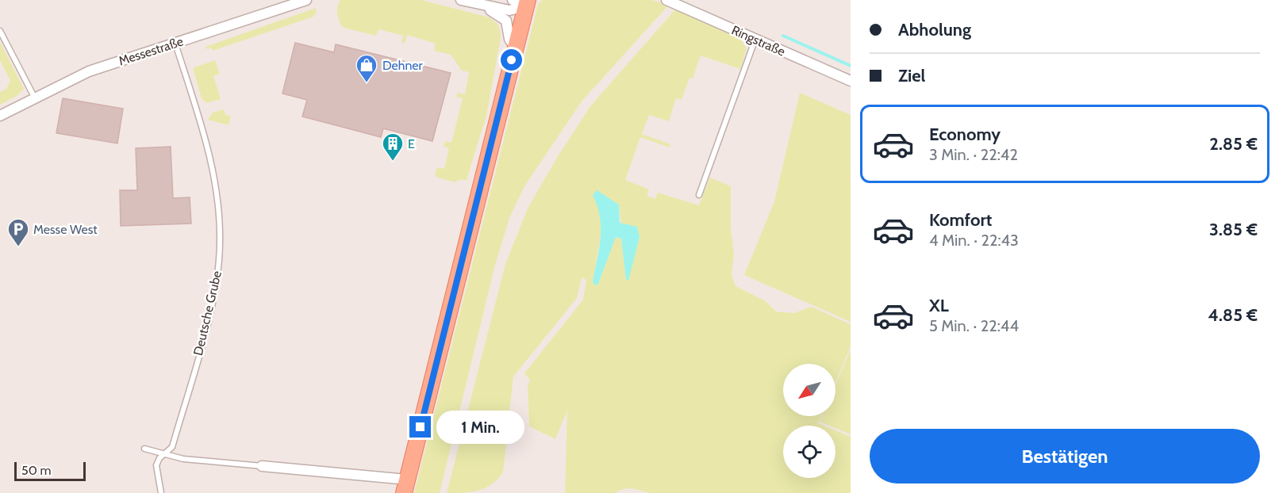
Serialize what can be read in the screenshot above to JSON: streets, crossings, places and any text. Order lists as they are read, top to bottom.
{
  "streets": {
    "street": ["Ringstraße", "Messestraße"],
    "lane": ["Deutsche Grube"]
  },
  "crossings": [
    ["Messestraße", "Deutsche Grube"]
  ],
  "places": {
    "shop": ["Dehner"],
    "building": ["E"],
    "parking": ["Messe West"]
  },
  "scale_bar": "50 m",
  "north": "bottom left",
  "page": {
    "banner": ["Abholung", "Ziel"],
    "list": [
      {
        "name": "Economy",
        "note": "3 Min. · 22:42",
        "value": "2.85 €"
      },
      {
        "name": "Komfort",
        "note": "4 Min. · 22:43",
        "value": "3.85 €"
      },
      {
        "name": "XL",
        "note": "5 Min. · 22:44",
        "value": "4.85 €"
      }
    ],
    "bubble": "1 Min.",
    "buttons": "Bestätigen",
    "scale": "50 m"
  }
}
